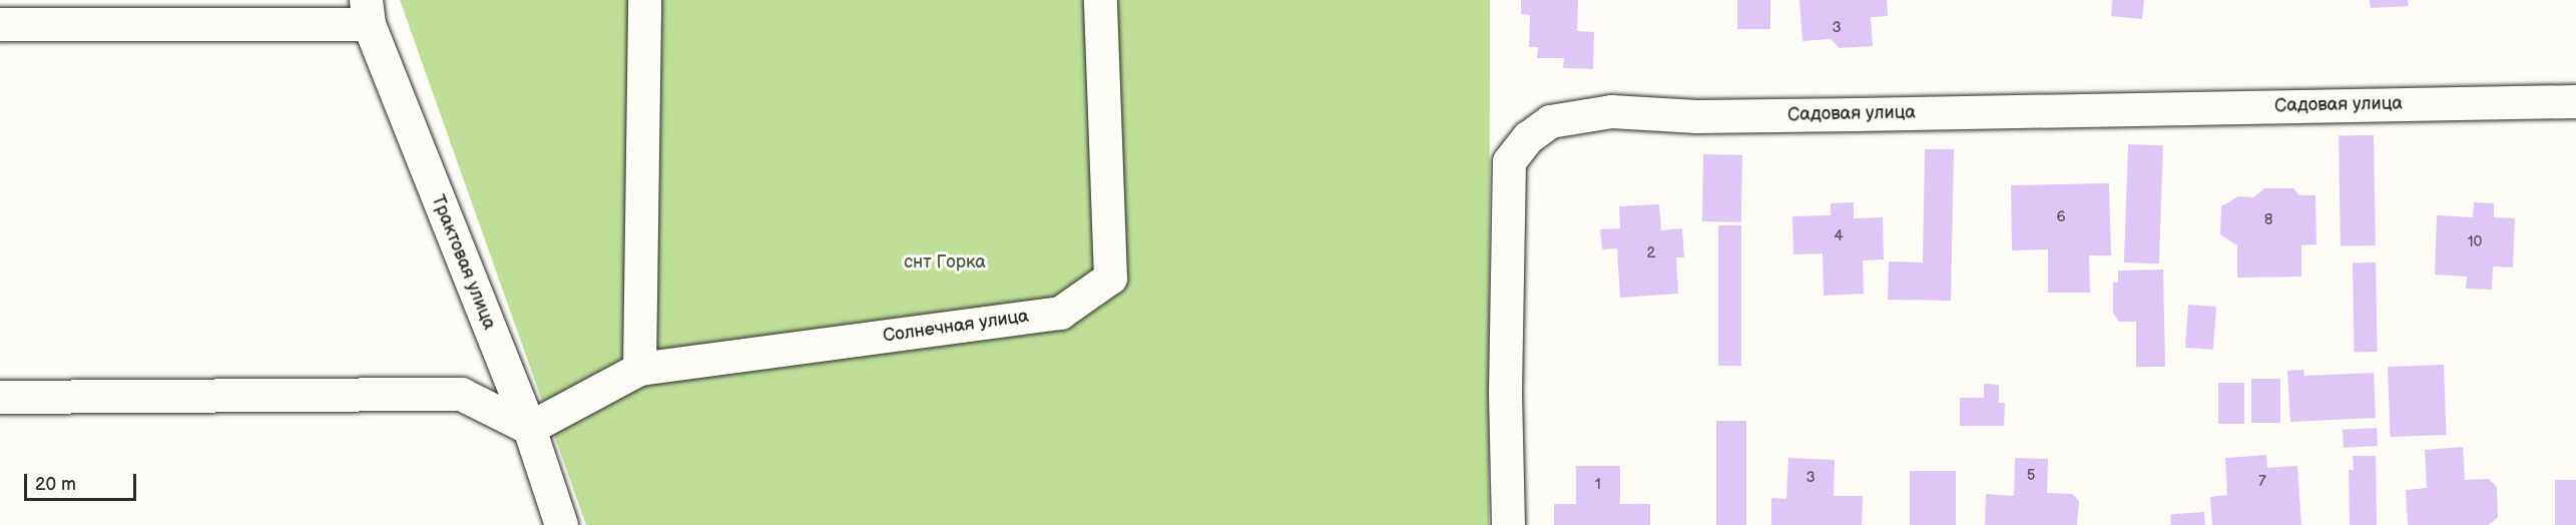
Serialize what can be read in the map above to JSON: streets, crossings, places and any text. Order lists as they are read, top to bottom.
{
  "streets": {
    "street": ["Садовая улица", "Трактовая улица", "Солнечная улица"]
  },
  "crossings": [
    ["Трактовая улица", "Солнечная улица"]
  ],
  "parks": ["снт Горка"],
  "house_numbers": [
    "3",
    "6",
    "8",
    "4",
    "10",
    "2",
    "5",
    "3",
    "7",
    "1"
  ],
  "scale_bar": "20 m"
}
